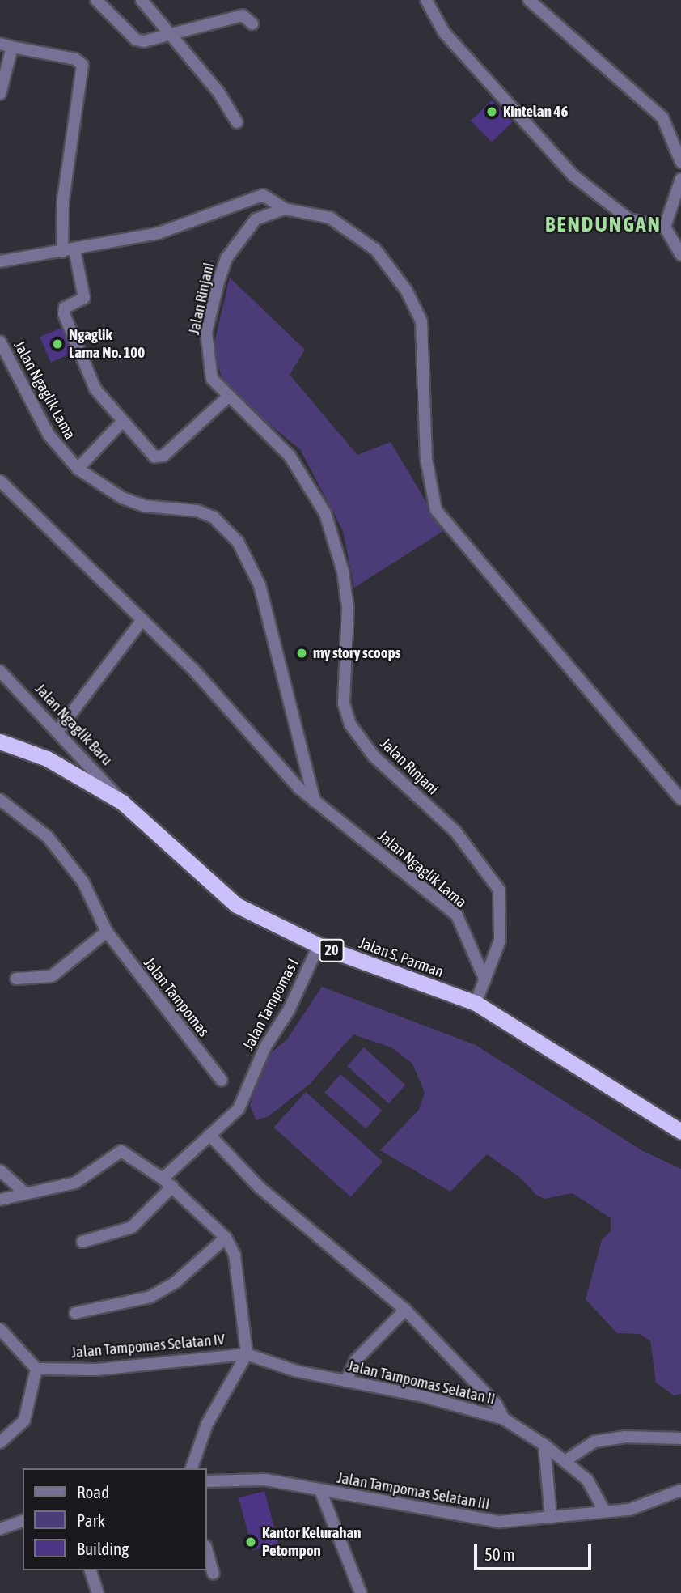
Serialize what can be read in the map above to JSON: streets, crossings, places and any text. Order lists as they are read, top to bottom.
{
  "streets": {
    "highway": ["20", "Jalan S. Parman"],
    "street": [
      "Jalan Rinjani",
      "Jalan Ngaglik Lama",
      "Jalan Ngaglik Baru",
      "Jalan Tampomas",
      "Jalan Tampomas I",
      "Jalan Tampomas Selatan IV",
      "Jalan Tampomas Selatan II",
      "Jalan Tampomas Selatan III"
    ]
  },
  "crossings": [
    ["Jalan Rinjani", "Jalan Ngaglik Lama"],
    ["Jalan Rinjani", "Jalan S. Parman"],
    ["Jalan Ngaglik Baru", "Jalan S. Parman"],
    ["Jalan S. Parman", "Jalan Tampomas I"],
    ["Jalan Tampomas Selatan IV", "Jalan Tampomas Selatan II"],
    ["Jalan Tampomas Selatan II", "Jalan Tampomas Selatan III"]
  ],
  "districts": ["BENDUNGAN"],
  "places": [
    "Kintelan 46",
    "Ngaglik Lama No. 100",
    "my story scoops",
    "Kantor Kelurahan Petompon"
  ],
  "legend": ["Road", "Park", "Building"],
  "scale_bar": "50 m"
}
